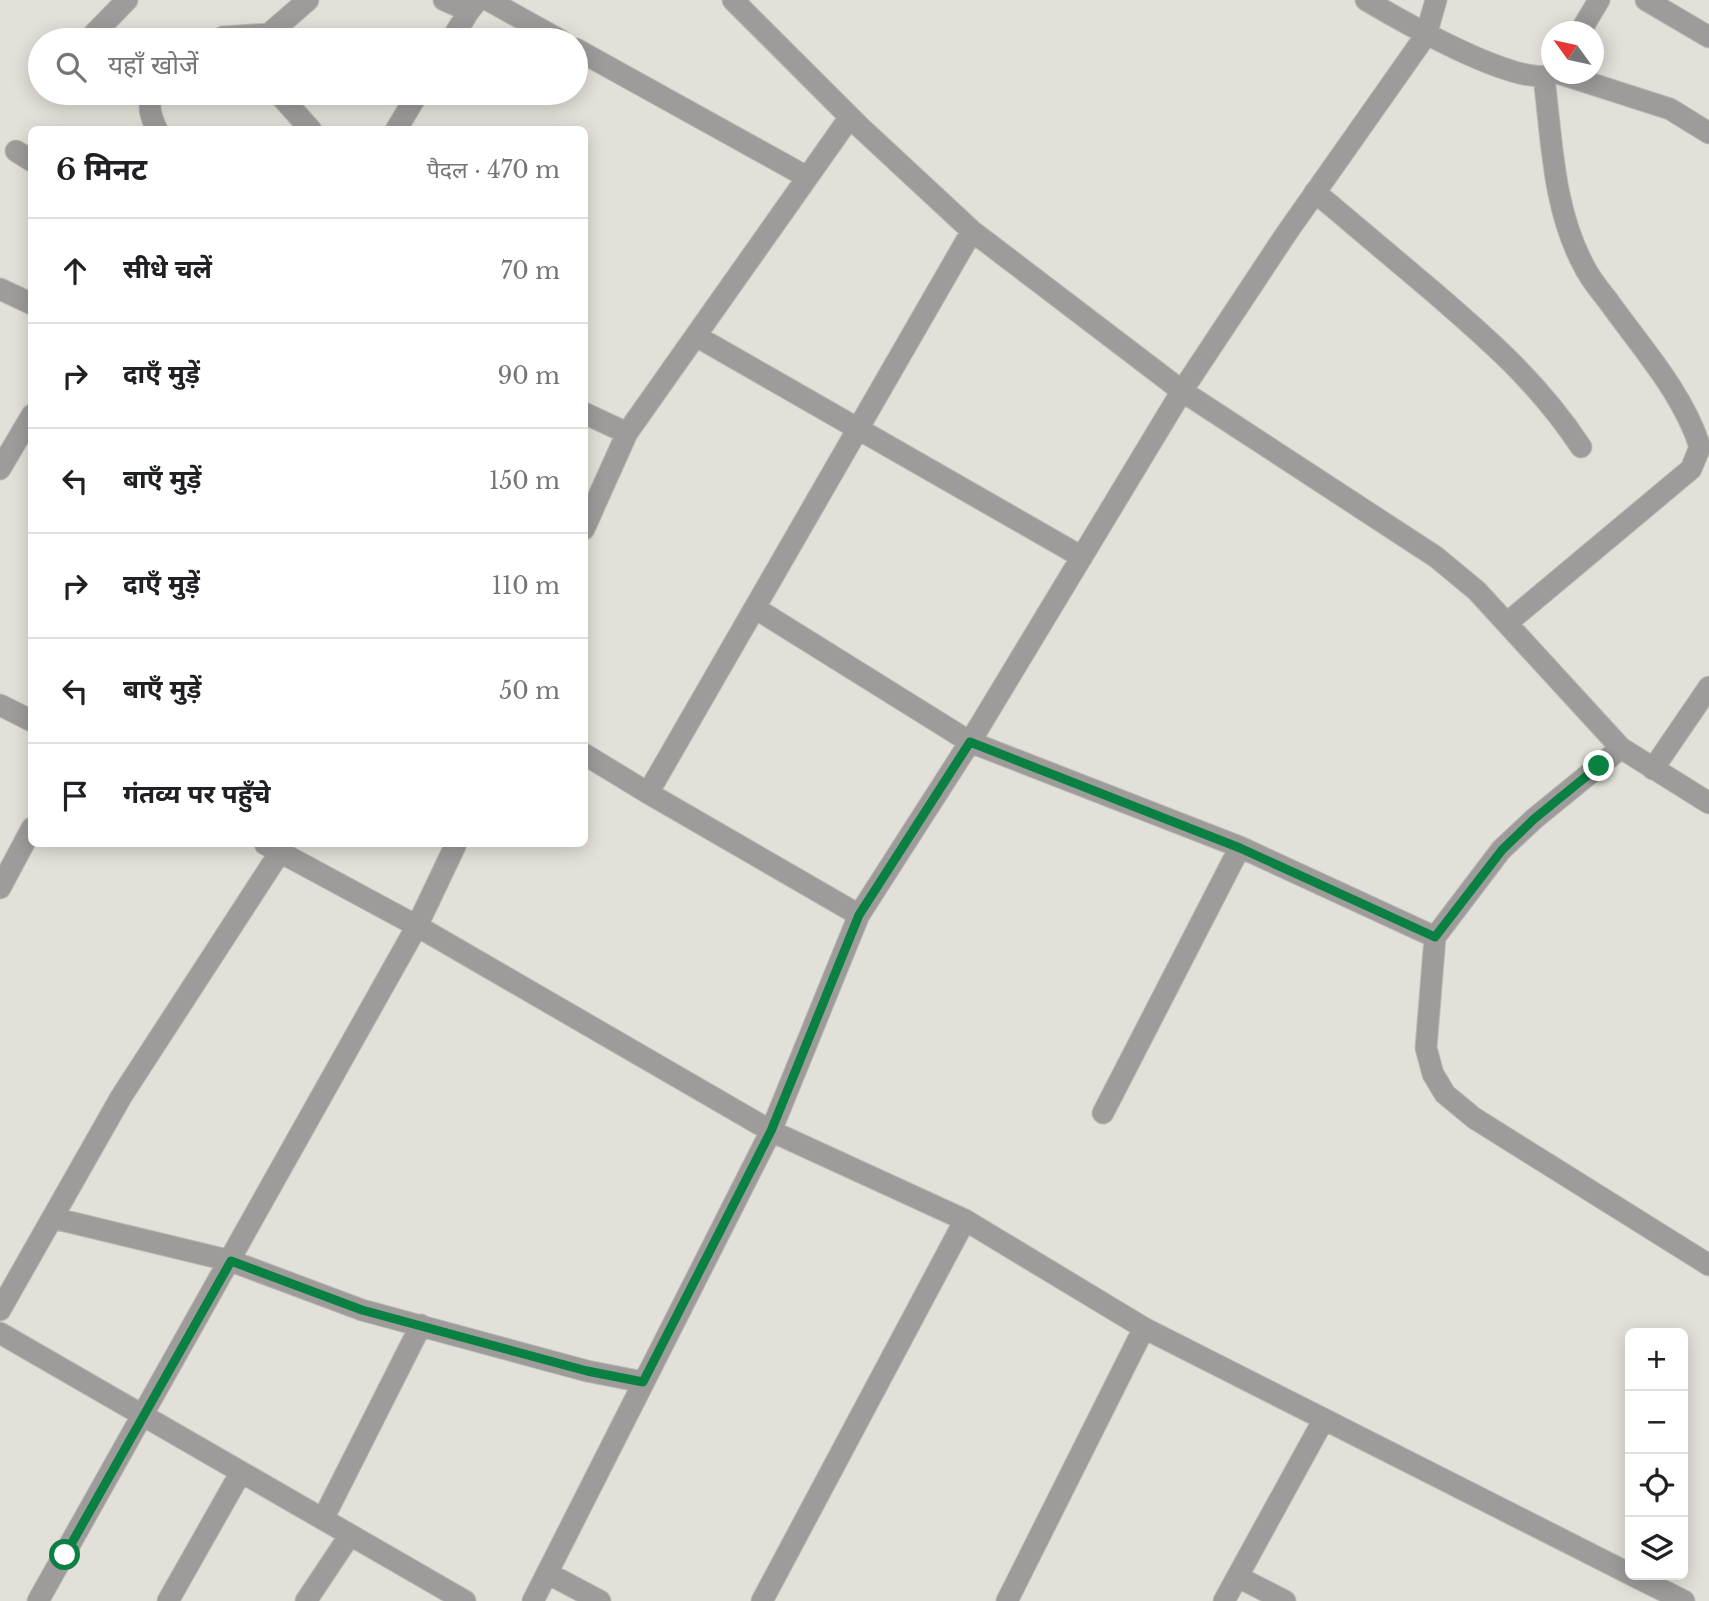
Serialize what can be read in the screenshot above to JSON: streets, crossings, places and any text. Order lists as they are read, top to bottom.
{
  "north": "top left",
  "page": {
    "search": "यहाँ खोजें",
    "heading": ["6 मिनट", "पैदल · 470 m"],
    "list": [
      ["सीधे चलें", "70 m"],
      ["दाएँ मुड़ें", "90 m"],
      ["बाएँ मुड़ें", "150 m"],
      ["दाएँ मुड़ें", "110 m"],
      ["बाएँ मुड़ें", "50 m"],
      "गंतव्य पर पहुँचे"
    ],
    "map_buttons": ["+", "−"]
  }
}
